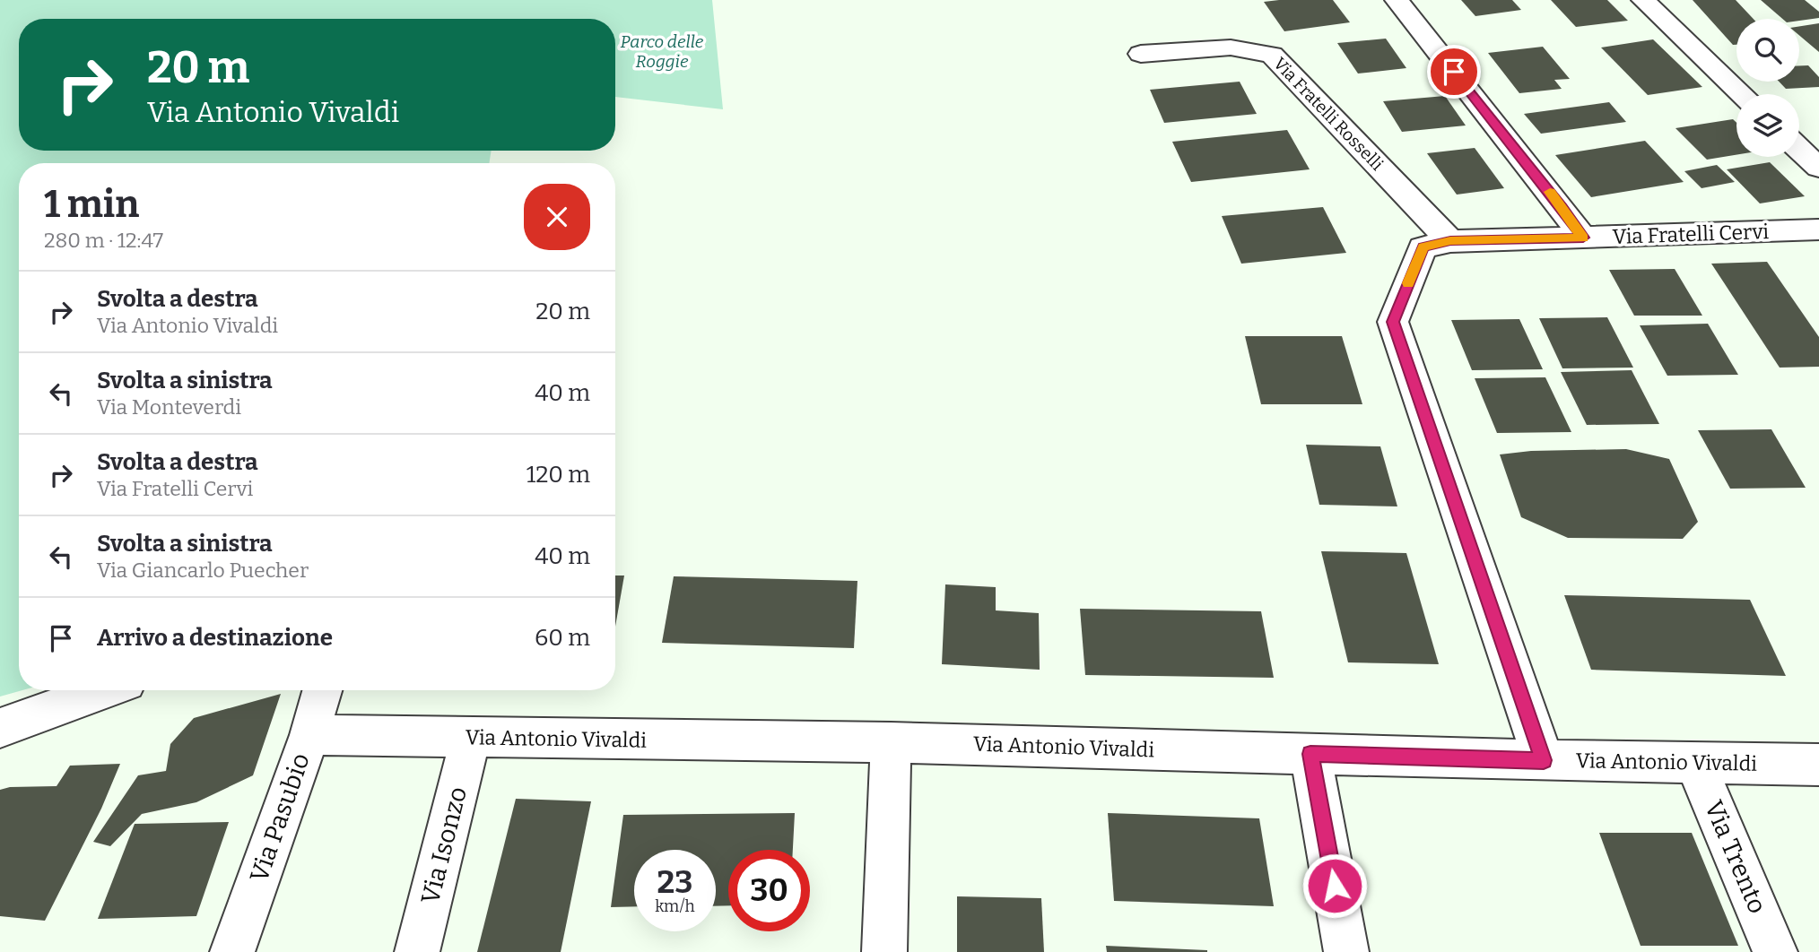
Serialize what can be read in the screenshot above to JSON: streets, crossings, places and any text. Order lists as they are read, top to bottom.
{
  "streets": {
    "street": [
      "Via Fratelli Rosselli",
      "Via Fratelli Cervi",
      "Via Antonio Vivaldi",
      "Via Pasubio",
      "Via Isonzo",
      "Via Trento"
    ]
  },
  "crossings": [
    ["Via Fratelli Rosselli", "Via Fratelli Cervi"],
    ["Via Fratelli Cervi", "Via Antonio Vivaldi"],
    ["Via Antonio Vivaldi", "Via Pasubio"],
    ["Via Antonio Vivaldi", "Via Isonzo"],
    ["Via Antonio Vivaldi", "Via Trento"]
  ],
  "parks": ["Parco delle Roggie"],
  "page": {
    "turn": ["20 m", "Via Antonio Vivaldi"],
    "heading": ["1 min", "280 m · 12:47"],
    "list": [
      {
        "name": "Svolta a destra",
        "note": "Via Antonio Vivaldi",
        "value": "20 m"
      },
      {
        "name": "Svolta a sinistra",
        "note": "Via Monteverdi",
        "value": "40 m"
      },
      {
        "name": "Svolta a destra",
        "note": "Via Fratelli Cervi",
        "value": "120 m"
      },
      {
        "name": "Svolta a sinistra",
        "note": "Via Giancarlo Puecher",
        "value": "40 m"
      },
      {
        "name": "Arrivo a destinazione",
        "value": "60 m"
      }
    ],
    "speed": "23 km/h",
    "limit": "30"
  }
}
